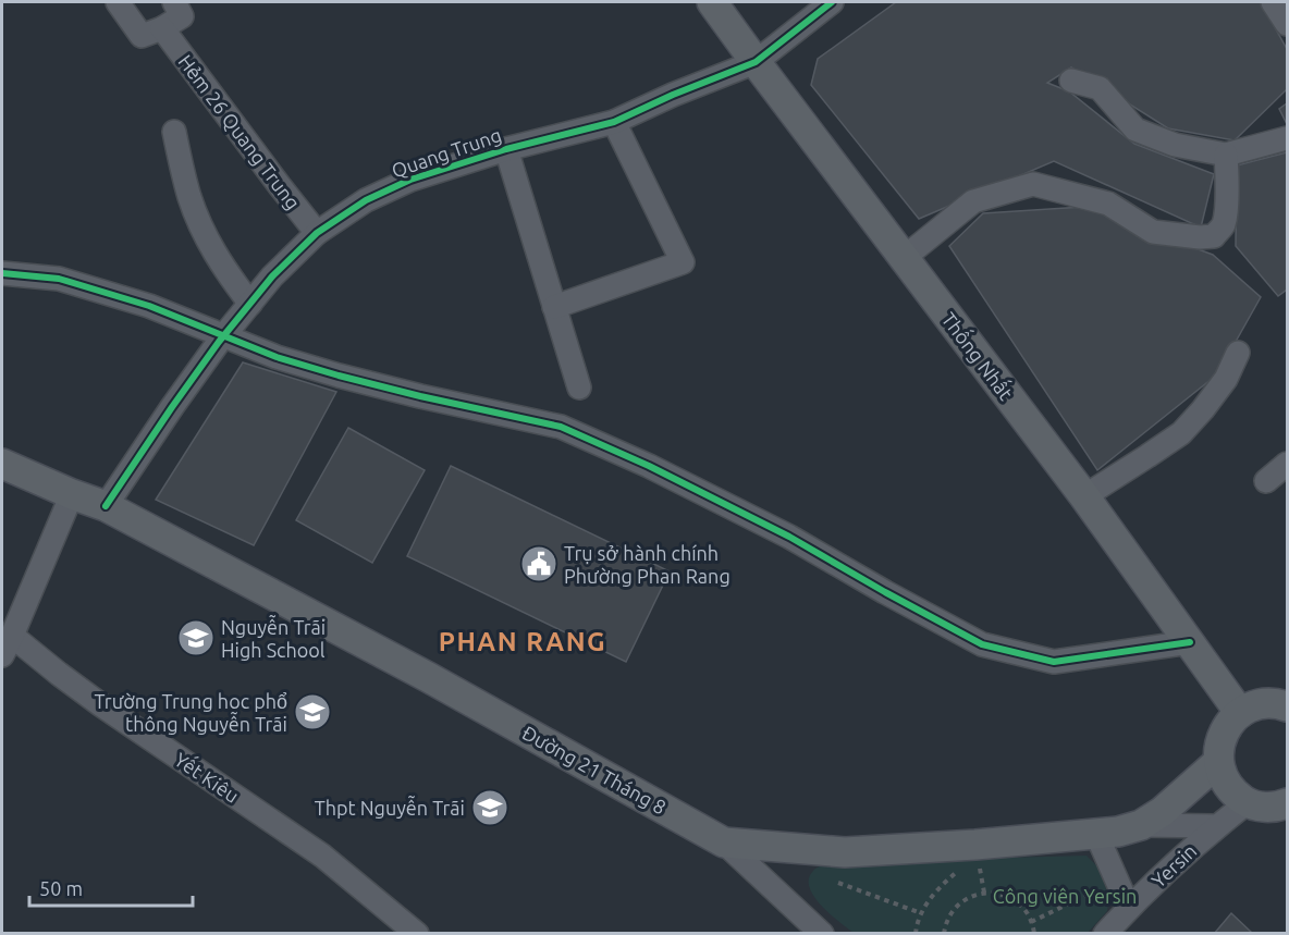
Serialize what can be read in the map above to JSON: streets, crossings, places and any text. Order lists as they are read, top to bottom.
{
  "streets": {
    "main road": ["Thống Nhất", "Đường 21 Tháng 8"],
    "street": [
      "Hẻm 26 Quang Trung",
      "Quang Trung",
      "Yết Kiêu",
      "Yersin"
    ]
  },
  "crossings": [
    ["Hẻm 26 Quang Trung", "Quang Trung"],
    ["Quang Trung", "Thống Nhất"],
    ["Quang Trung", "Đường 21 Tháng 8"]
  ],
  "districts": ["PHAN RANG"],
  "parks": ["Công viên Yersin"],
  "places": {
    "public building": ["Trụ sở hành chính Phường Phan Rang"],
    "school or university": ["Nguyễn Trãi High School", "Trường Trung học phổ thông Nguyễn Trãi", "Thpt Nguyễn Trãi"]
  },
  "scale_bar": "50 m"
}
